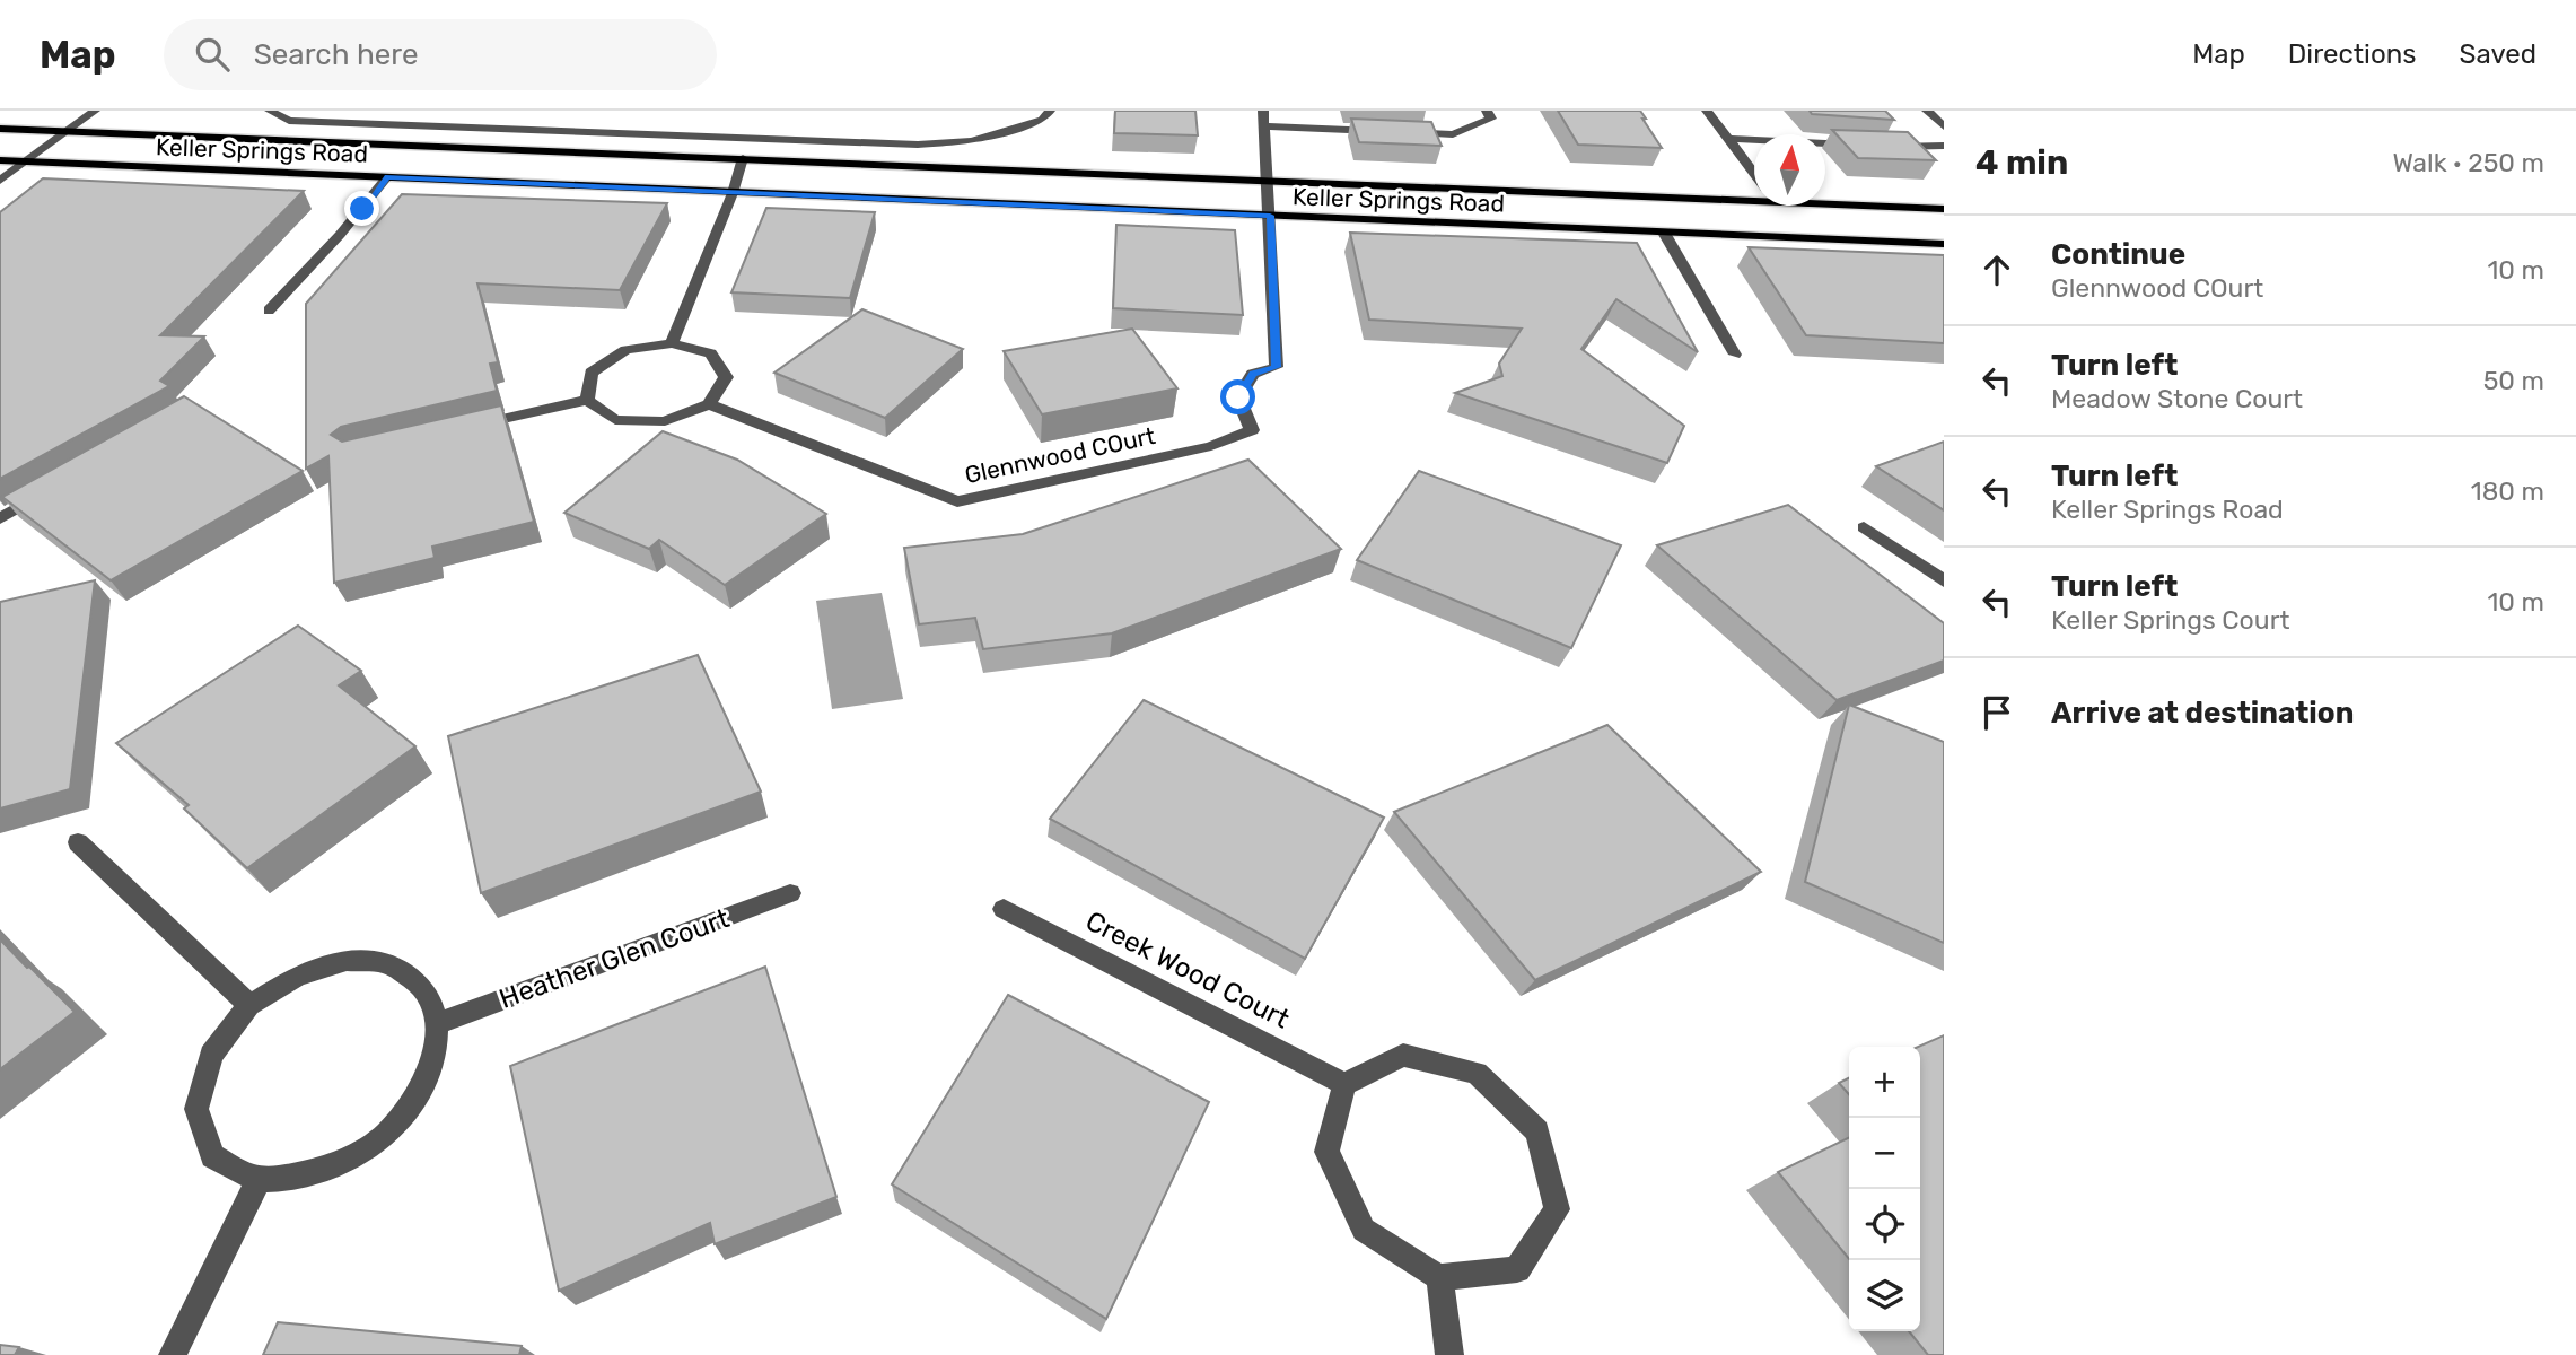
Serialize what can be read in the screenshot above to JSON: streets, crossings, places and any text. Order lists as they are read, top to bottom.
{
  "streets": {
    "main road": ["Keller Springs Road"],
    "street": ["Glennwood COurt", "Heather Glen Court", "Creek Wood Court"]
  },
  "crossings": [
    ["Keller Springs Road", "Glennwood COurt"]
  ],
  "north": "top",
  "page": {
    "header": "Map",
    "search": "Search here",
    "nav": ["Map", "Directions", "Saved"],
    "heading": ["4 min", "Walk · 250 m"],
    "list": [
      ["Continue", "Glennwood COurt", "10 m"],
      ["Turn left", "Meadow Stone Court", "50 m"],
      ["Turn left", "Keller Springs Road", "180 m"],
      ["Turn left", "Keller Springs Court", "10 m"],
      "Arrive at destination"
    ],
    "map_buttons": ["+", "−"]
  }
}
